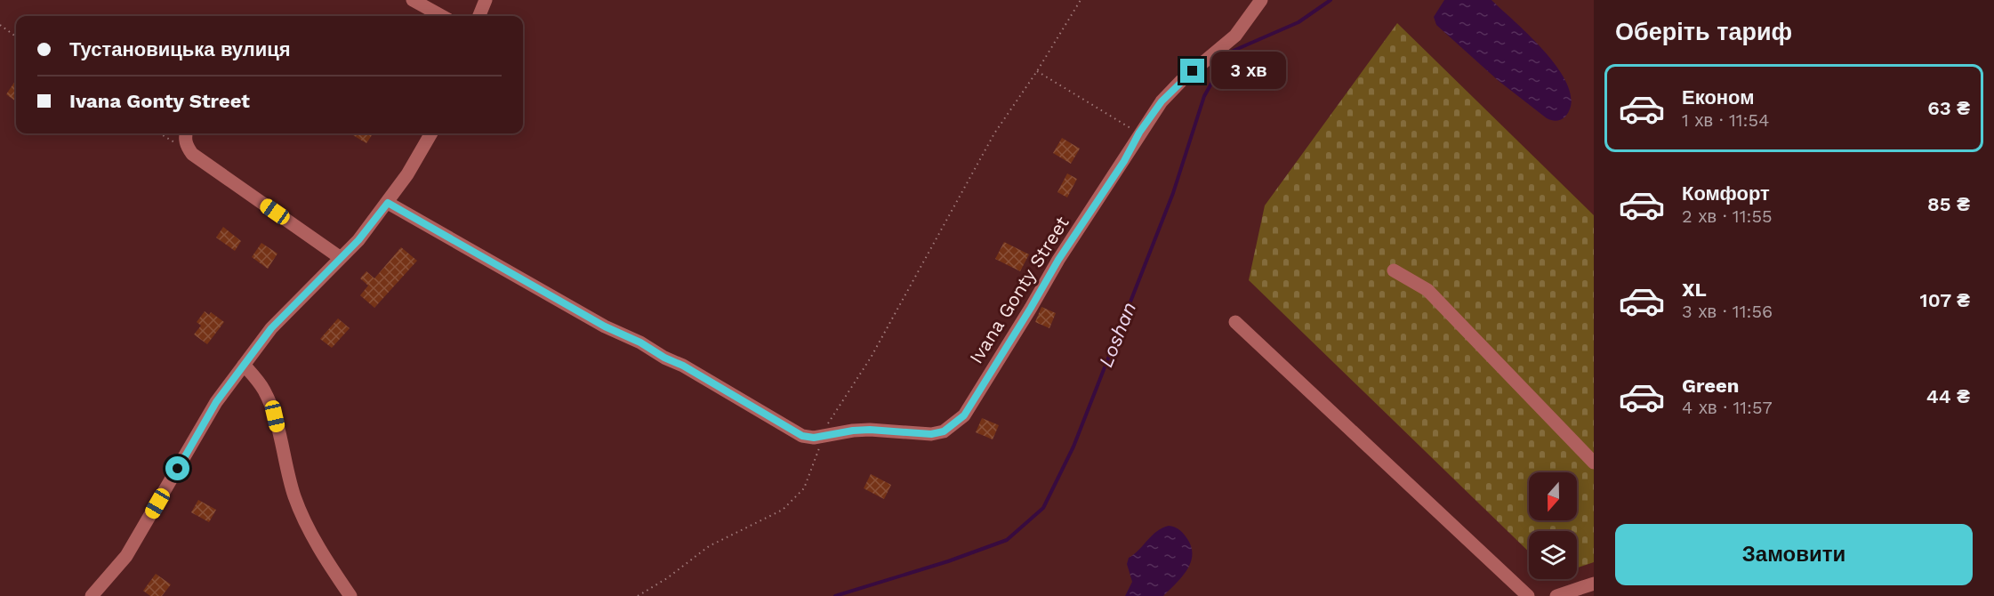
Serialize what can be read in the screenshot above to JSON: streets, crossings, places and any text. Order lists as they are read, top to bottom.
{
  "streets": {
    "street": ["Ivana Gonty Street"]
  },
  "water": ["Loshan"],
  "north": "bottom",
  "page": {
    "heading": "Оберіть тариф",
    "banner": ["Тустановицька вулиця", "Ivana Gonty Street"],
    "bubble": "3 хв",
    "list": [
      {
        "name": "Економ",
        "note": "1 хв · 11:54",
        "value": "63 ₴"
      },
      {
        "name": "Комфорт",
        "note": "2 хв · 11:55",
        "value": "85 ₴"
      },
      {
        "name": "XL",
        "note": "3 хв · 11:56",
        "value": "107 ₴"
      },
      {
        "name": "Green",
        "note": "4 хв · 11:57",
        "value": "44 ₴"
      }
    ],
    "buttons": "Замовити"
  }
}
